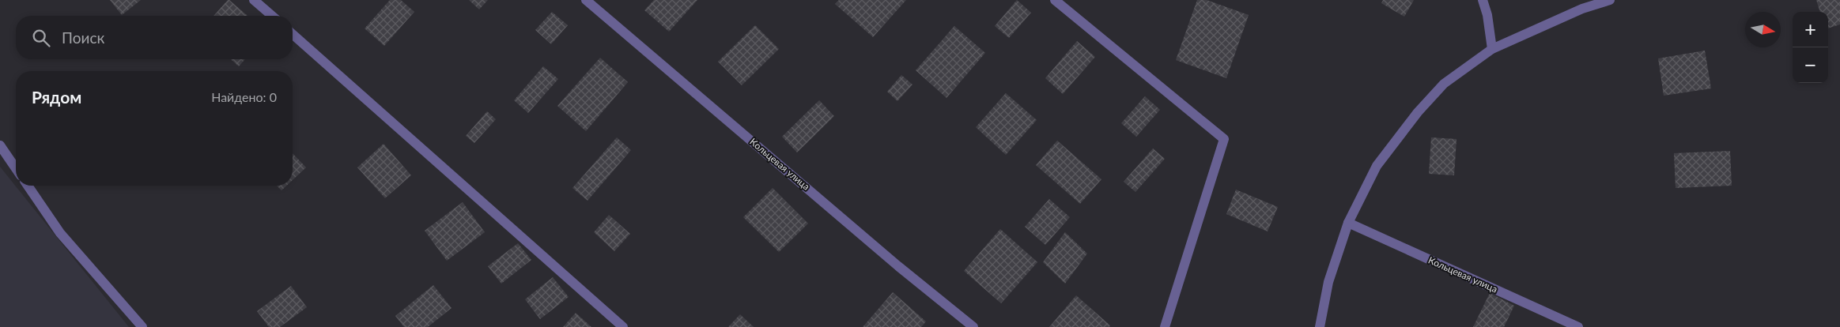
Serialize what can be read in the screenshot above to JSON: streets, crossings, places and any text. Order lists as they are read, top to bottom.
{
  "streets": {
    "street": ["Кольцевая улица"]
  },
  "north": "right",
  "page": {
    "map_buttons": ["+", "−"],
    "search": "Поиск",
    "heading": ["Рядом", "Найдено: 0"]
  }
}
